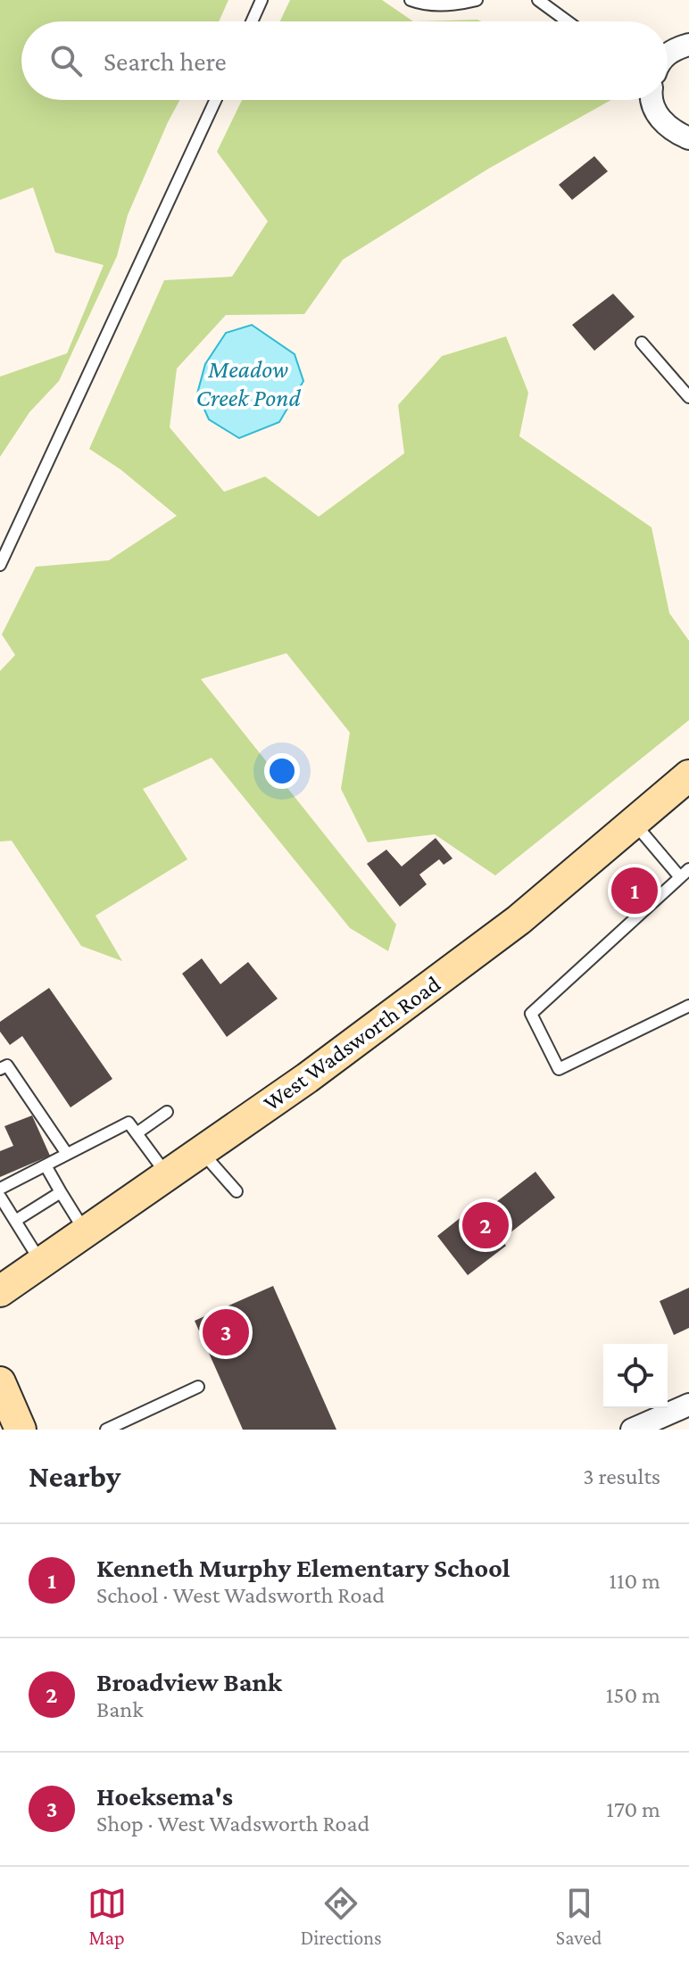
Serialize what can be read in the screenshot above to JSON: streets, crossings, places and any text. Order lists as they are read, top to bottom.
{
  "streets": {
    "main road": ["West Wadsworth Road"]
  },
  "water": ["Meadow Creek Pond"],
  "page": {
    "search": "Search here",
    "pins": ["1", "2", "3"],
    "heading": ["Nearby", "3 results"],
    "list": [
      {
        "mark": "1",
        "name": "Kenneth Murphy Elementary School",
        "note": "School · West Wadsworth Road",
        "value": "110 m"
      },
      {
        "mark": "2",
        "name": "Broadview Bank",
        "note": "Bank",
        "value": "150 m"
      },
      {
        "mark": "3",
        "name": "Hoeksema's",
        "note": "Shop · West Wadsworth Road",
        "value": "170 m"
      }
    ],
    "nav": ["Map", "Directions", "Saved"]
  }
}
